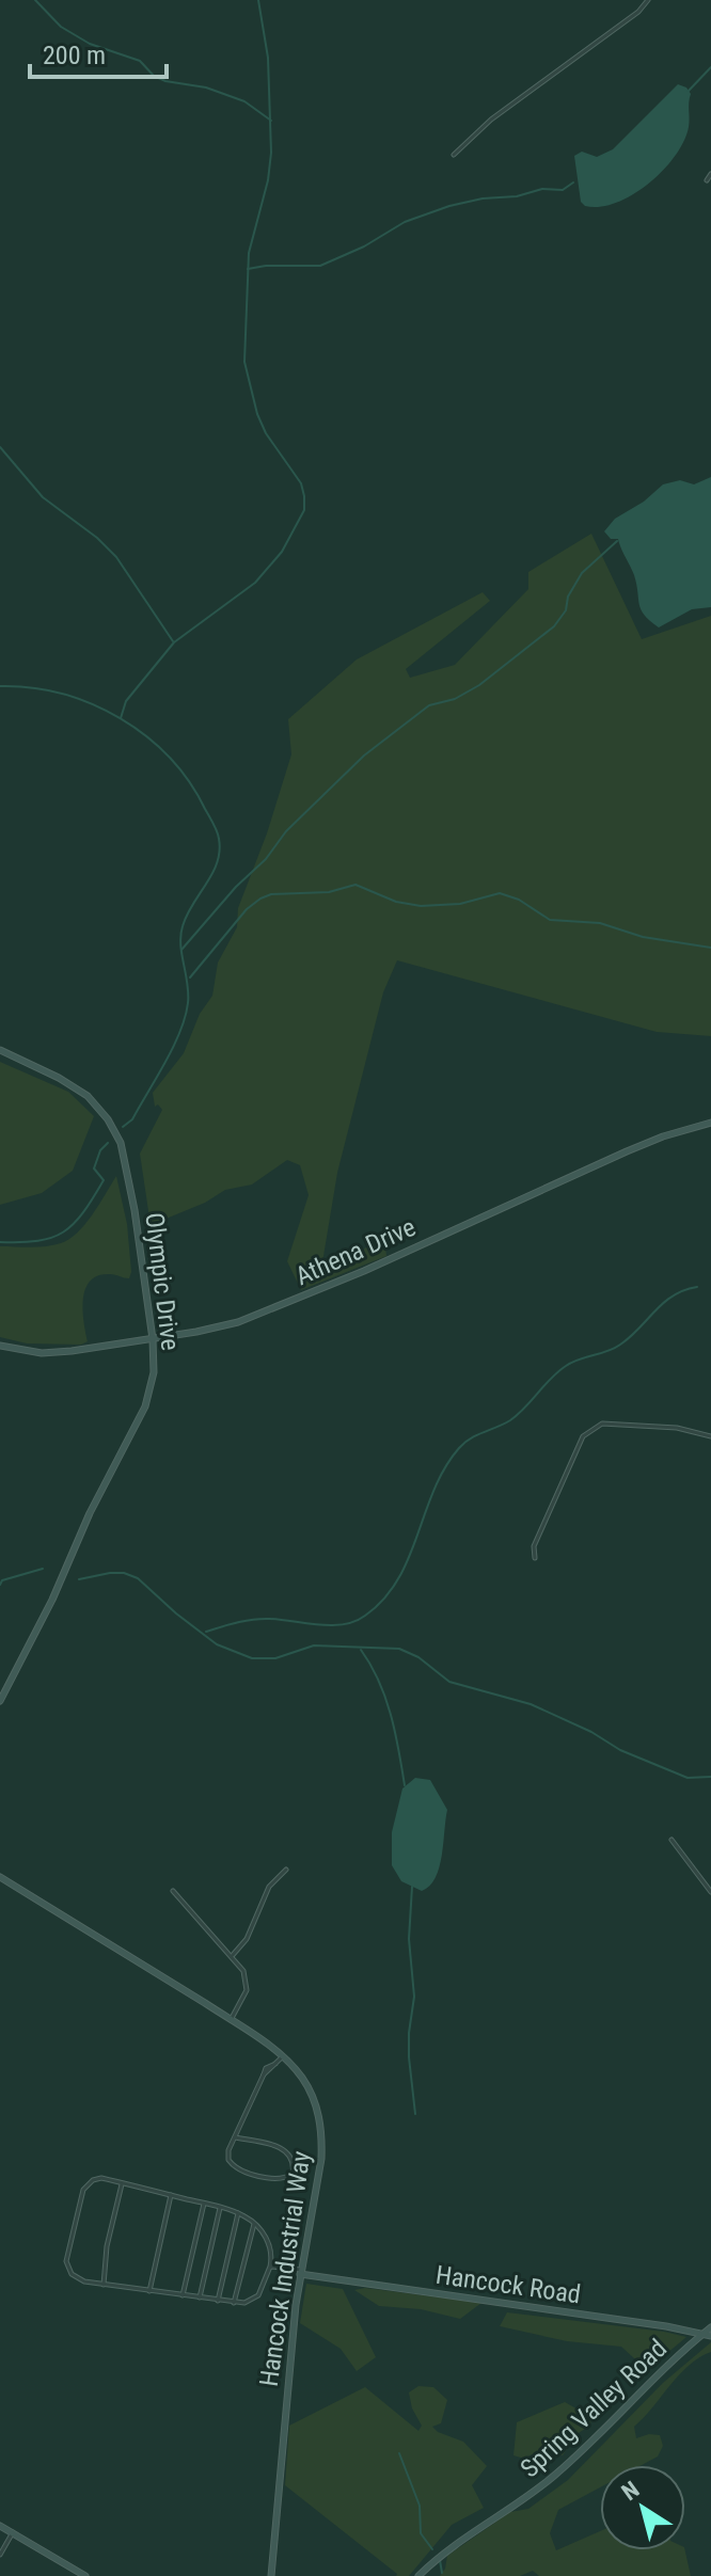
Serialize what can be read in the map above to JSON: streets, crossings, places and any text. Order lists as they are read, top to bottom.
{
  "streets": {
    "street": [
      "Athena Drive",
      "Olympic Drive",
      "Hancock Industrial Way",
      "Hancock Road",
      "Spring Valley Road"
    ]
  },
  "crossings": [
    ["Athena Drive", "Olympic Drive"],
    ["Hancock Industrial Way", "Hancock Road"],
    ["Hancock Road", "Spring Valley Road"]
  ],
  "scale_bar": "200 m",
  "north": "top left"
}
